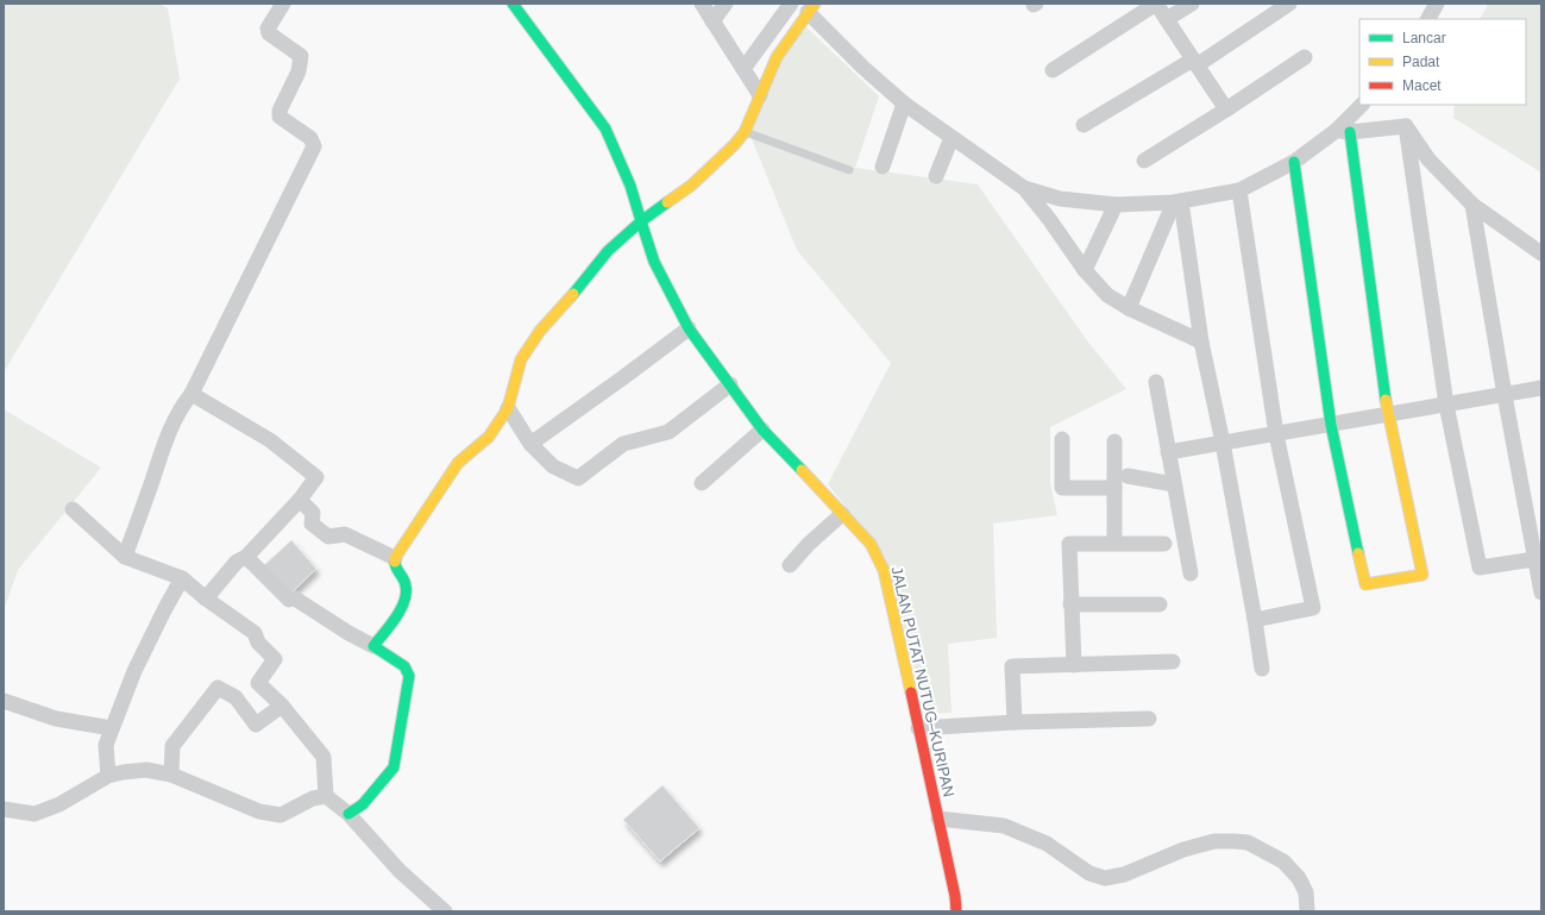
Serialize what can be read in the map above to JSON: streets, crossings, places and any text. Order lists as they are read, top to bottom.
{
  "streets": {
    "street": ["JALAN PUTAT NUTUG–KURIPAN"]
  },
  "legend": ["Lancar", "Padat", "Macet"]
}
